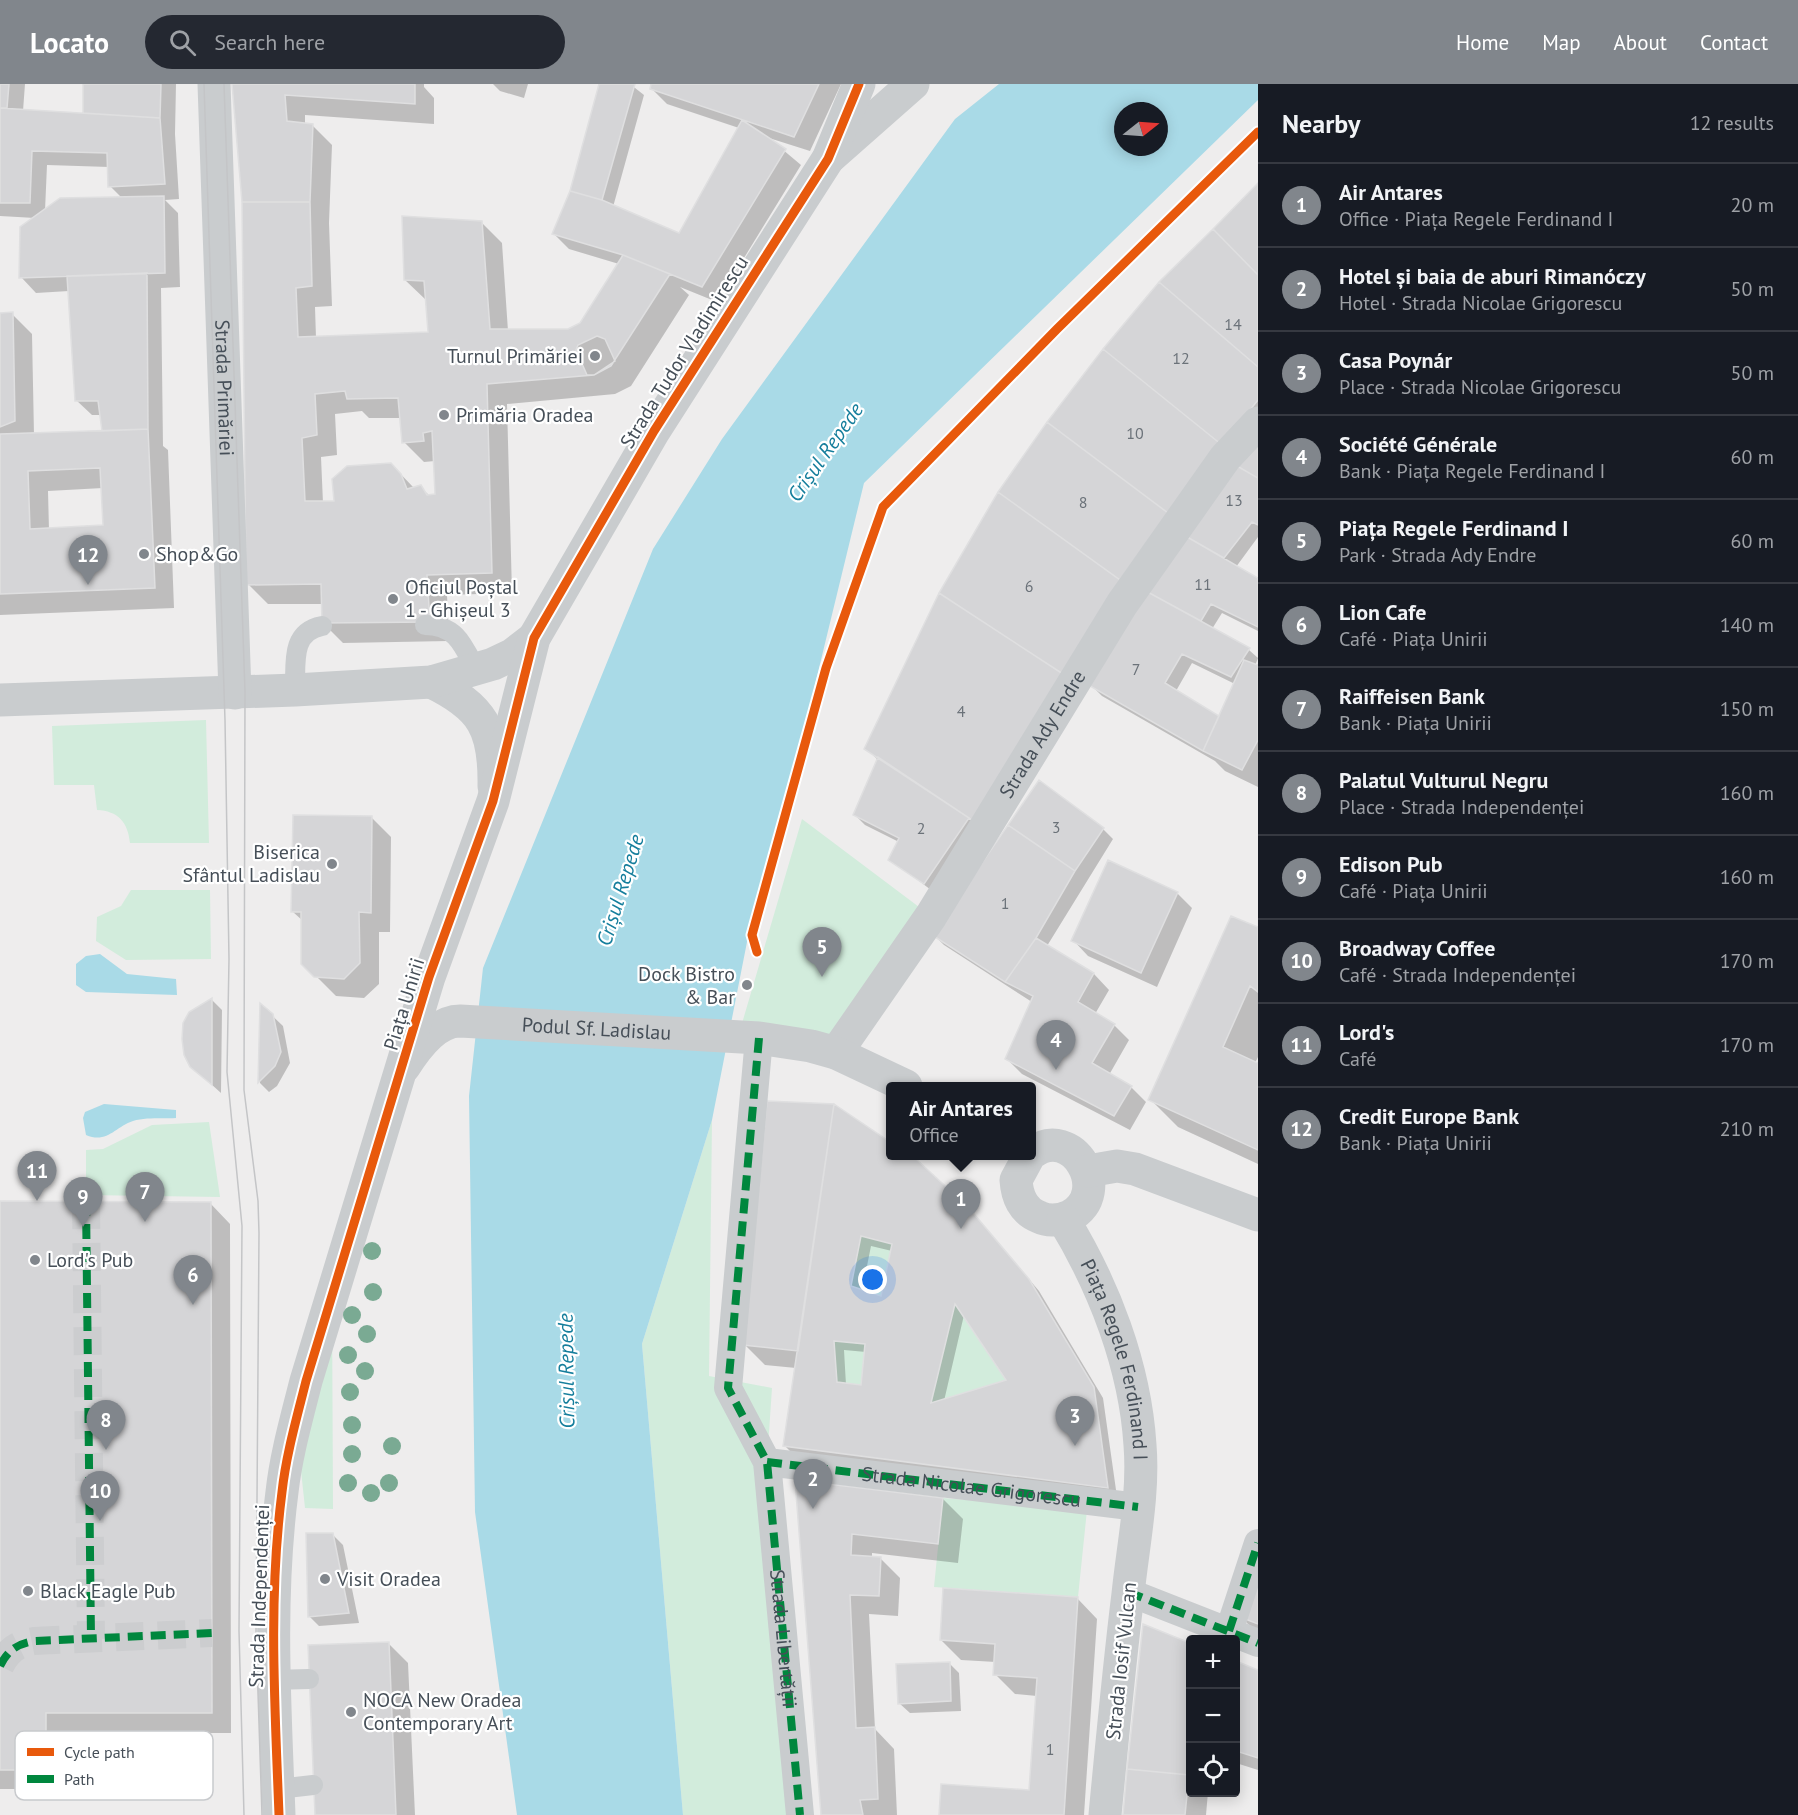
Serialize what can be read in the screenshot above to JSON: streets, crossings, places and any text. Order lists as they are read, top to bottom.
{
  "streets": {
    "street": [
      "Strada Tudor Vladimirescu",
      "Strada Primăriei",
      "Strada Ady Endre",
      "Piața Unirii",
      "Podul Sf. Ladislau",
      "Piața Regele Ferdinand I",
      "Strada Nicolae Grigorescu",
      "Strada Independenței",
      "Strada Libertății",
      "Strada Iosif Vulcan"
    ]
  },
  "crossings": [
    ["Strada Tudor Vladimirescu", "Piața Unirii"],
    ["Strada Primăriei", "Piața Unirii"],
    ["Piața Unirii", "Strada Independenței"],
    ["Piața Regele Ferdinand I", "Strada Nicolae Grigorescu"],
    ["Piața Regele Ferdinand I", "Strada Iosif Vulcan"],
    ["Strada Nicolae Grigorescu", "Strada Libertății"],
    ["Strada Nicolae Grigorescu", "Strada Iosif Vulcan"]
  ],
  "water": ["Crișul Repede"],
  "places": [
    "Turnul Primăriei",
    "Primăria Oradea",
    "Shop&Go",
    "Oficiul Poștal 1 - Ghișeul 3",
    "Biserica Sfântul Ladislau",
    "Dock Bistro & Bar",
    "Lord's Pub",
    "Visit Oradea",
    "Black Eagle Pub",
    "NOCA New Oradea Contemporary Art"
  ],
  "house_numbers": [
    "14",
    "12",
    "10",
    "13",
    "8",
    "11",
    "6",
    "7",
    "4",
    "3",
    "2",
    "1",
    "1"
  ],
  "legend": ["Cycle path", "Path"],
  "north": "right",
  "page": {
    "header": "Locato",
    "search": "Search here",
    "nav": [
      "Home",
      "Map",
      "About",
      "Contact"
    ],
    "heading": ["Nearby", "12 results"],
    "list": [
      {
        "mark": "1",
        "name": "Air Antares",
        "note": "Office · Piața Regele Ferdinand I",
        "value": "20 m"
      },
      {
        "mark": "2",
        "name": "Hotel și baia de aburi Rimanóczy",
        "note": "Hotel · Strada Nicolae Grigorescu",
        "value": "50 m"
      },
      {
        "mark": "3",
        "name": "Casa Poynár",
        "note": "Place · Strada Nicolae Grigorescu",
        "value": "50 m"
      },
      {
        "mark": "4",
        "name": "Société Générale",
        "note": "Bank · Piața Regele Ferdinand I",
        "value": "60 m"
      },
      {
        "mark": "5",
        "name": "Piața Regele Ferdinand I",
        "note": "Park · Strada Ady Endre",
        "value": "60 m"
      },
      {
        "mark": "6",
        "name": "Lion Cafe",
        "note": "Café · Piața Unirii",
        "value": "140 m"
      },
      {
        "mark": "7",
        "name": "Raiffeisen Bank",
        "note": "Bank · Piața Unirii",
        "value": "150 m"
      },
      {
        "mark": "8",
        "name": "Palatul Vulturul Negru",
        "note": "Place · Strada Independenței",
        "value": "160 m"
      },
      {
        "mark": "9",
        "name": "Edison Pub",
        "note": "Café · Piața Unirii",
        "value": "160 m"
      },
      {
        "mark": "10",
        "name": "Broadway Coffee",
        "note": "Café · Strada Independenței",
        "value": "170 m"
      },
      {
        "mark": "11",
        "name": "Lord's",
        "note": "Café",
        "value": "170 m"
      },
      {
        "mark": "12",
        "name": "Credit Europe Bank",
        "note": "Bank · Piața Unirii",
        "value": "210 m"
      }
    ],
    "pins": [
      "12",
      "5",
      "4",
      "11",
      "7",
      "9",
      "1",
      "6",
      "3",
      "8",
      "2",
      "10"
    ],
    "popup": ["Air Antares", "Office"],
    "map_buttons": ["+", "−"]
  }
}
